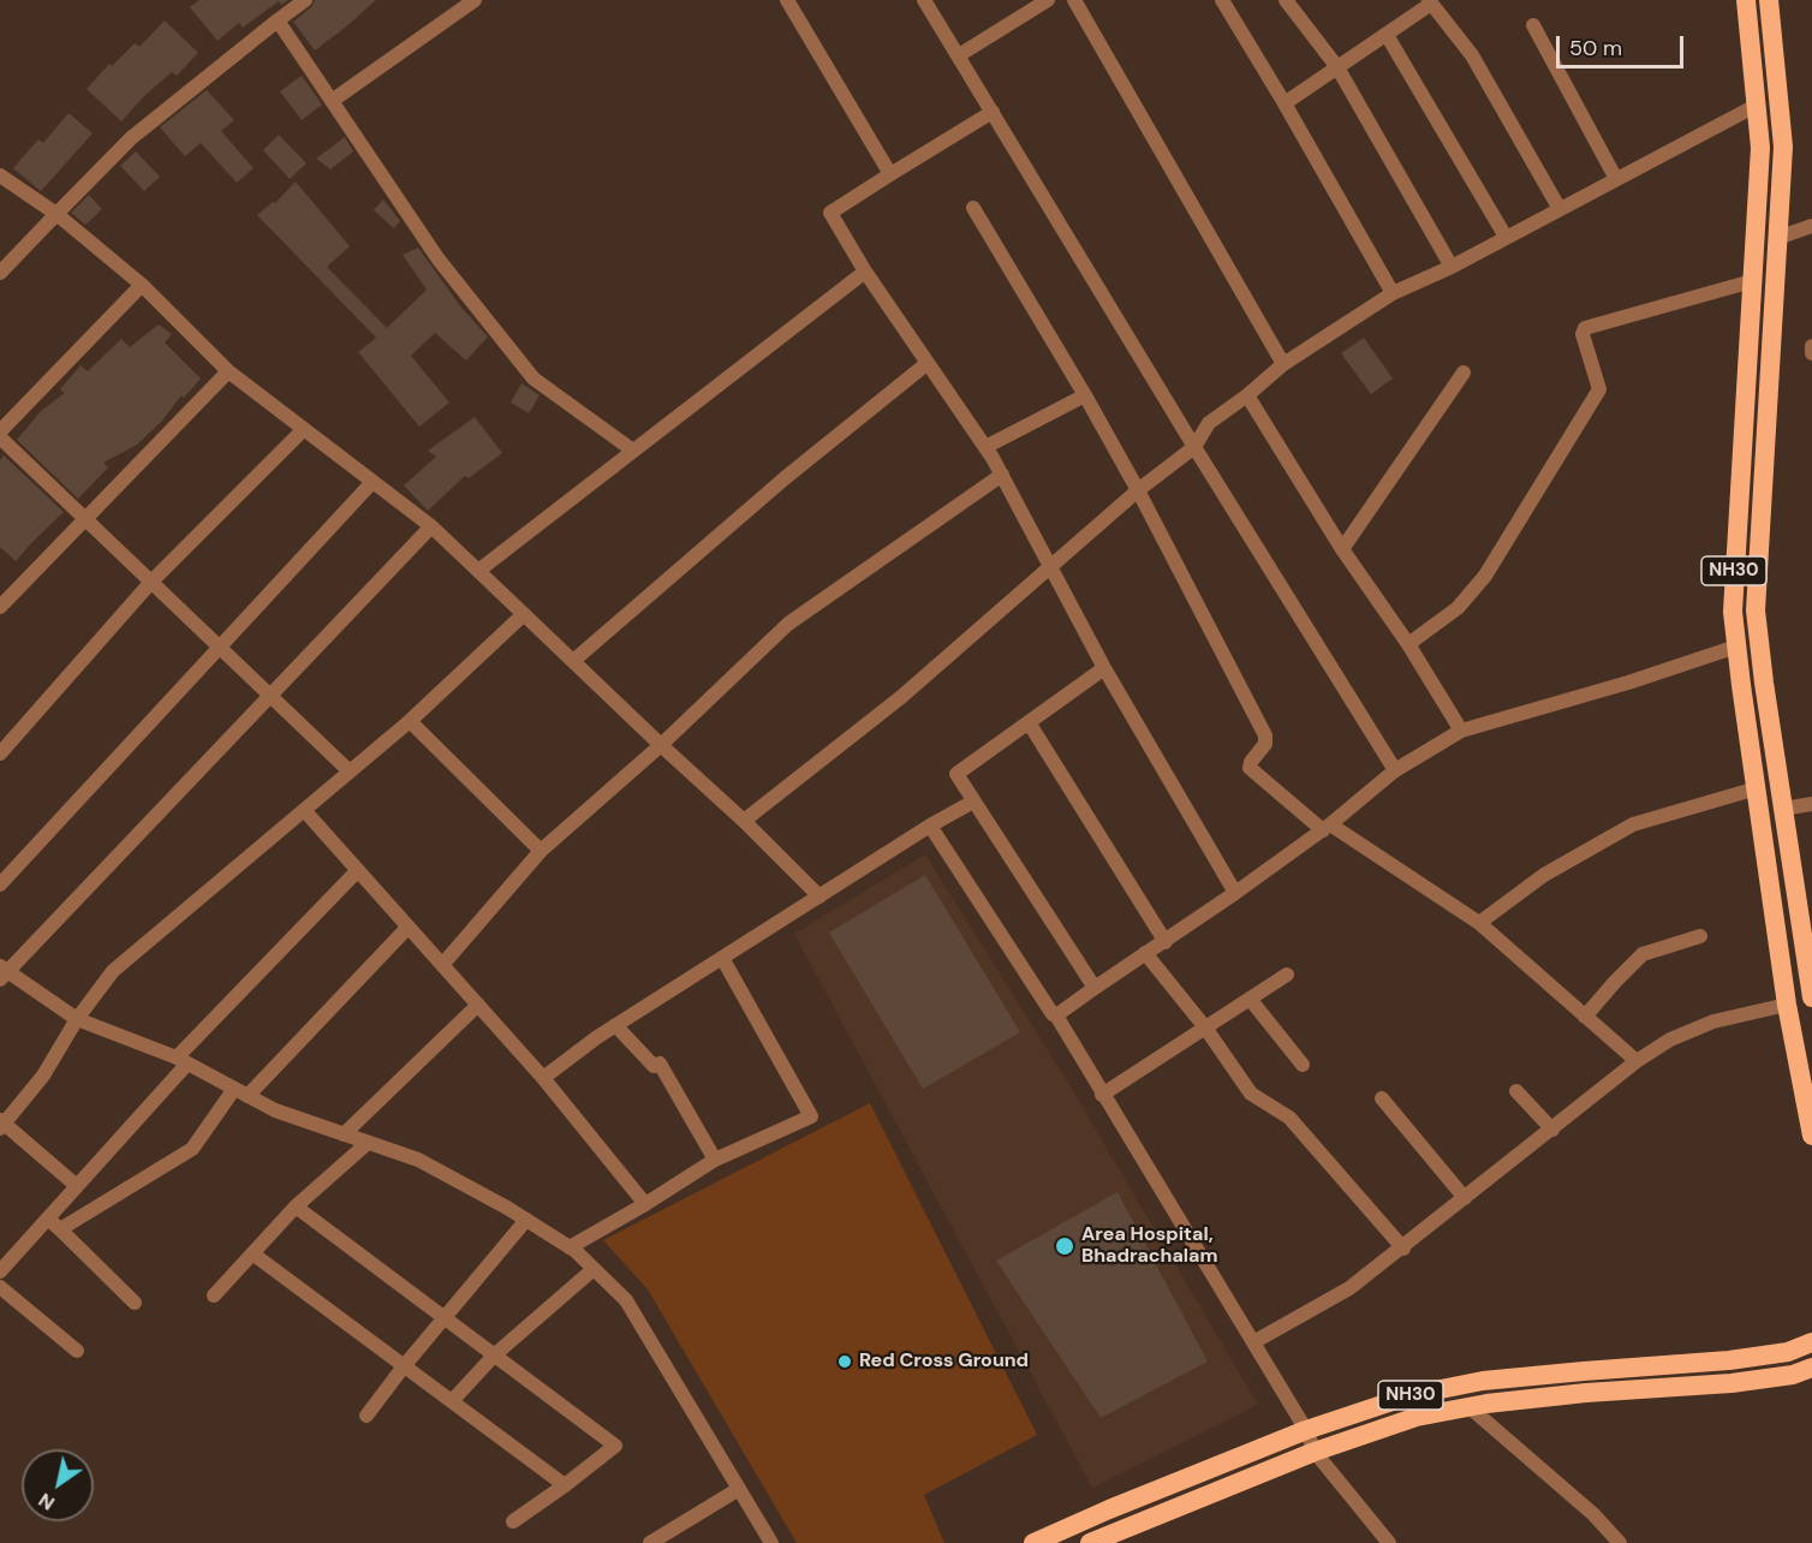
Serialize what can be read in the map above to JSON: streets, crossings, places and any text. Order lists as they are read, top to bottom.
{
  "streets": {
    "highway": ["NH30"]
  },
  "places": ["Area Hospital, Bhadrachalam", "Red Cross Ground"],
  "scale_bar": "50 m",
  "north": "bottom left"
}
